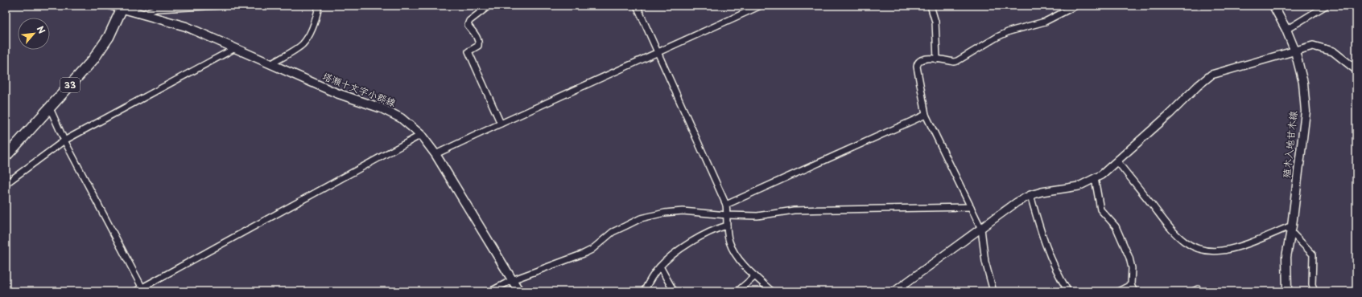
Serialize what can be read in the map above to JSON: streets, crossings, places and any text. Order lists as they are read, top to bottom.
{
  "streets": {
    "main road": ["33", "塔瀬十文字小郡線", "殖木入地甘木線"]
  },
  "crossings": [
    ["33", "塔瀬十文字小郡線"]
  ],
  "north": "top right"
}
